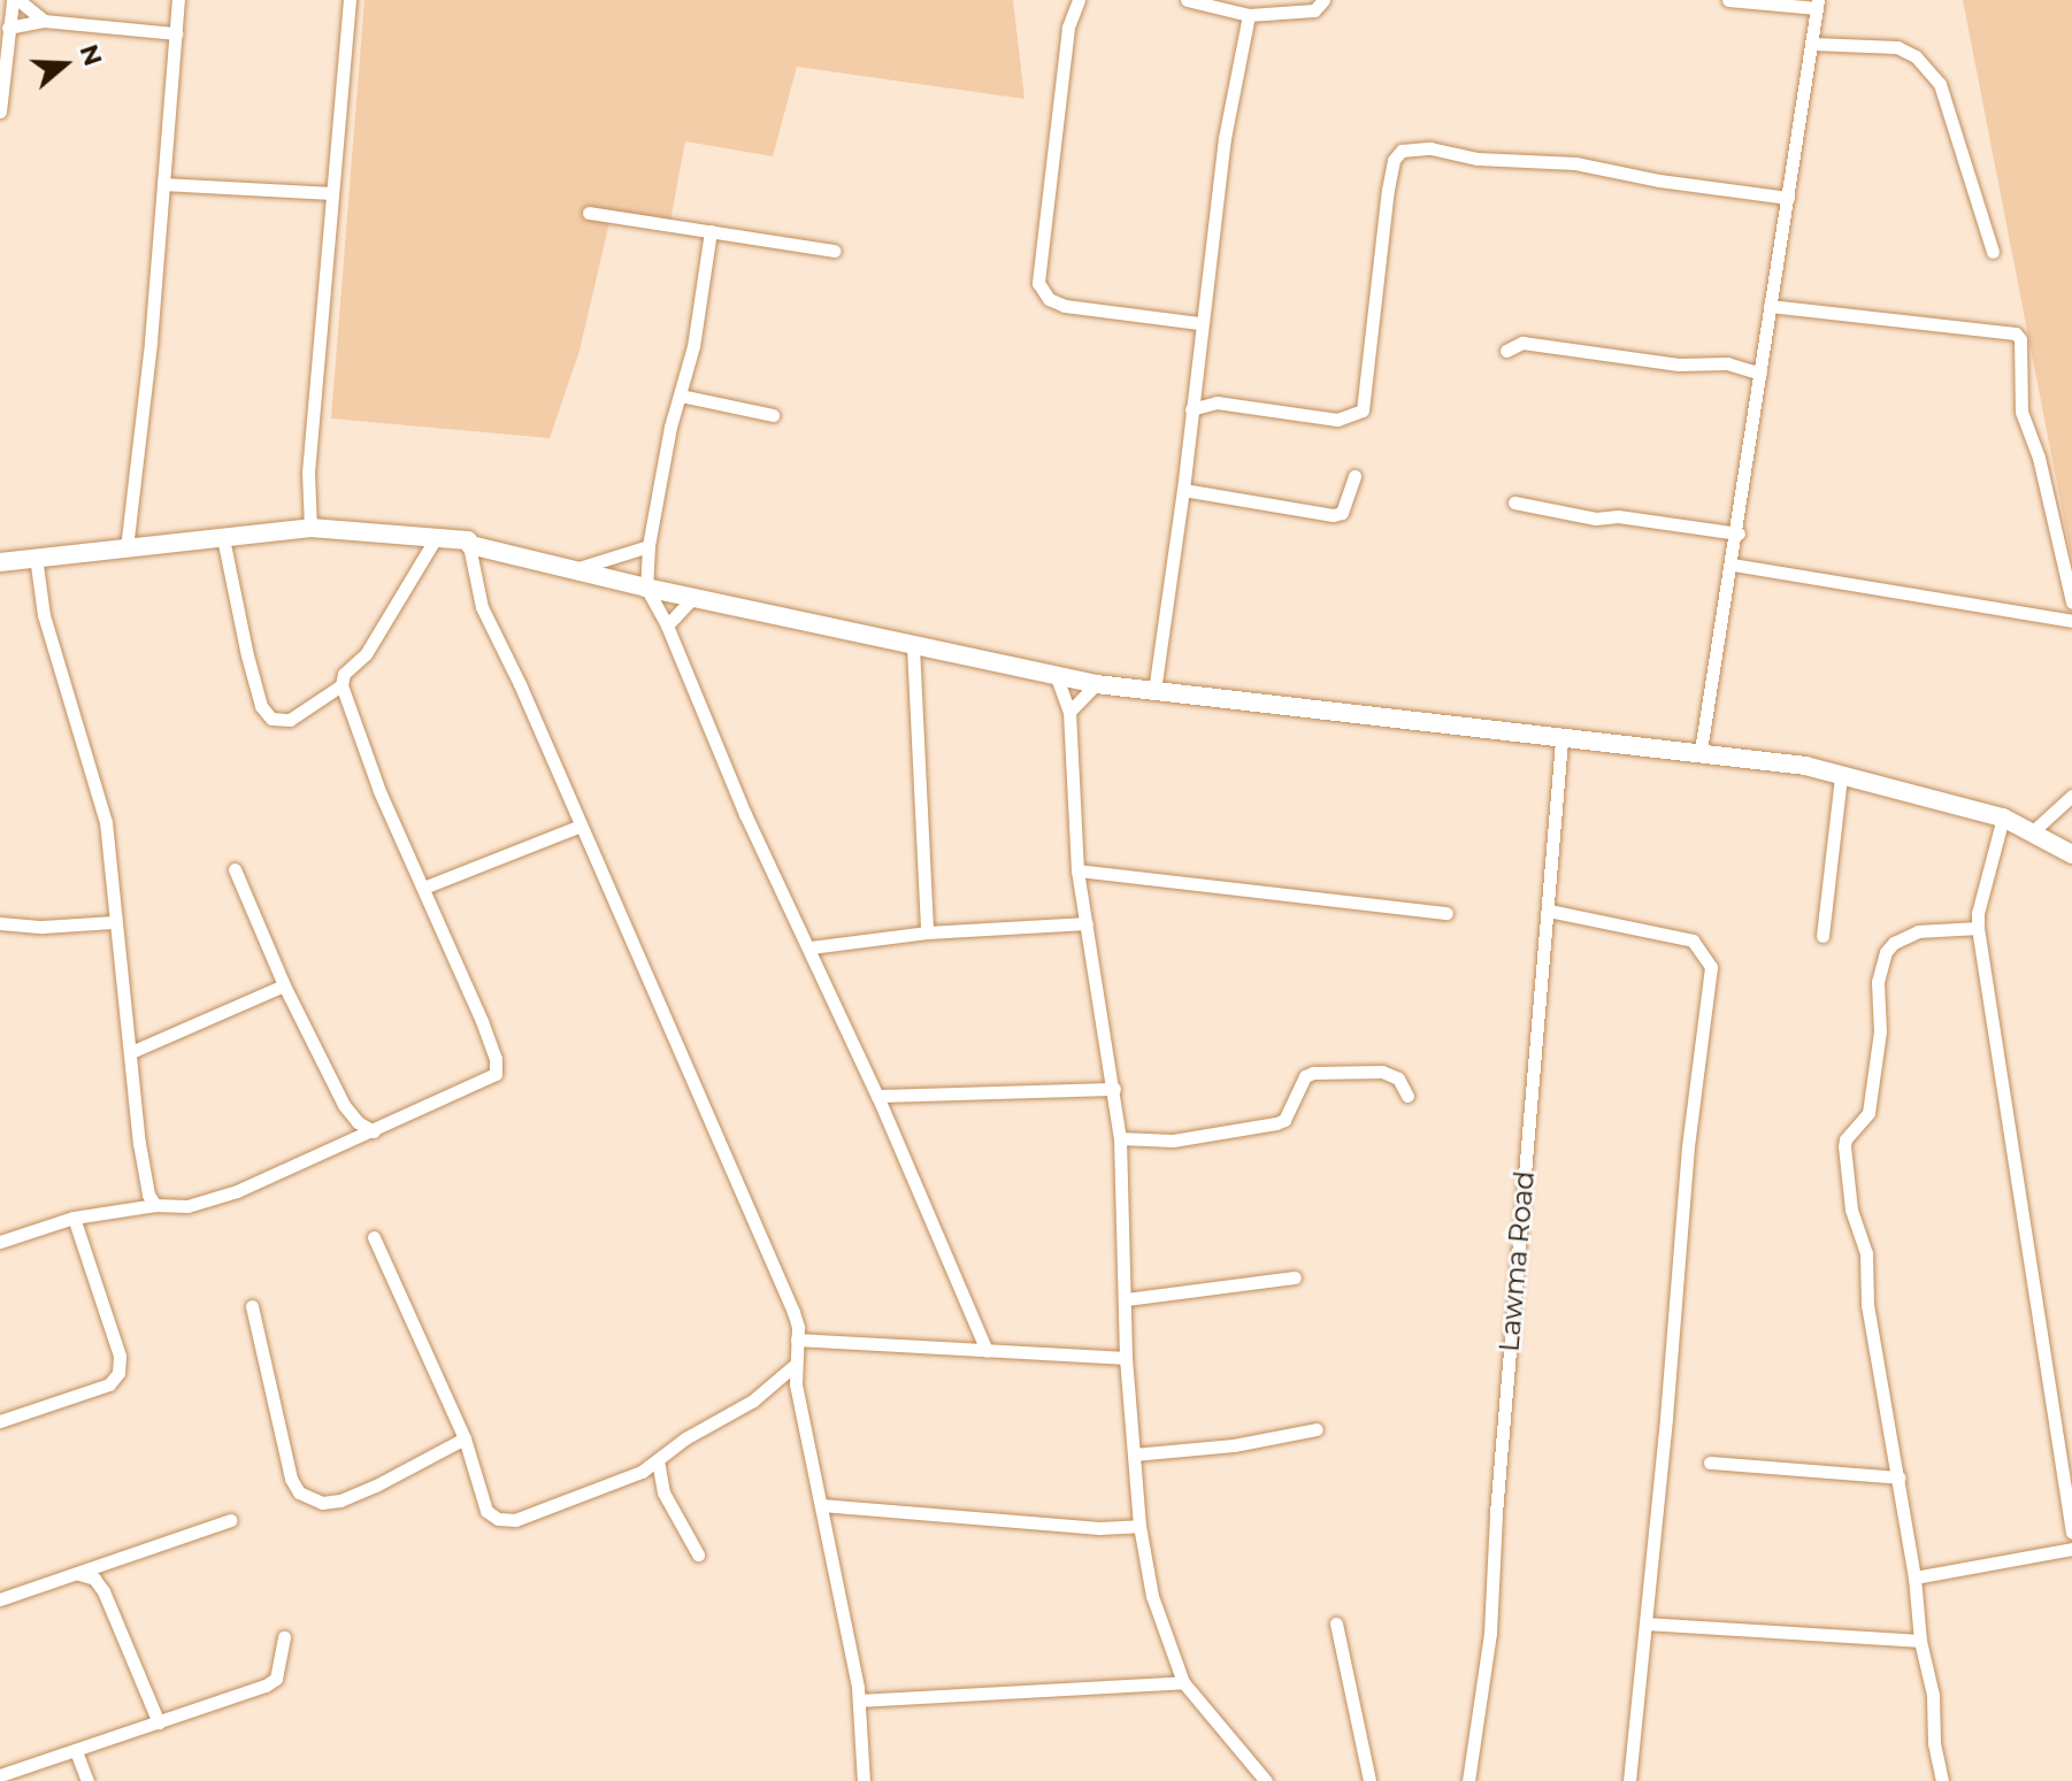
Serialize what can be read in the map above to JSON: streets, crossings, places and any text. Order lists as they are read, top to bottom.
{
  "streets": {
    "street": ["Lawma Road"]
  },
  "north": "right"
}
